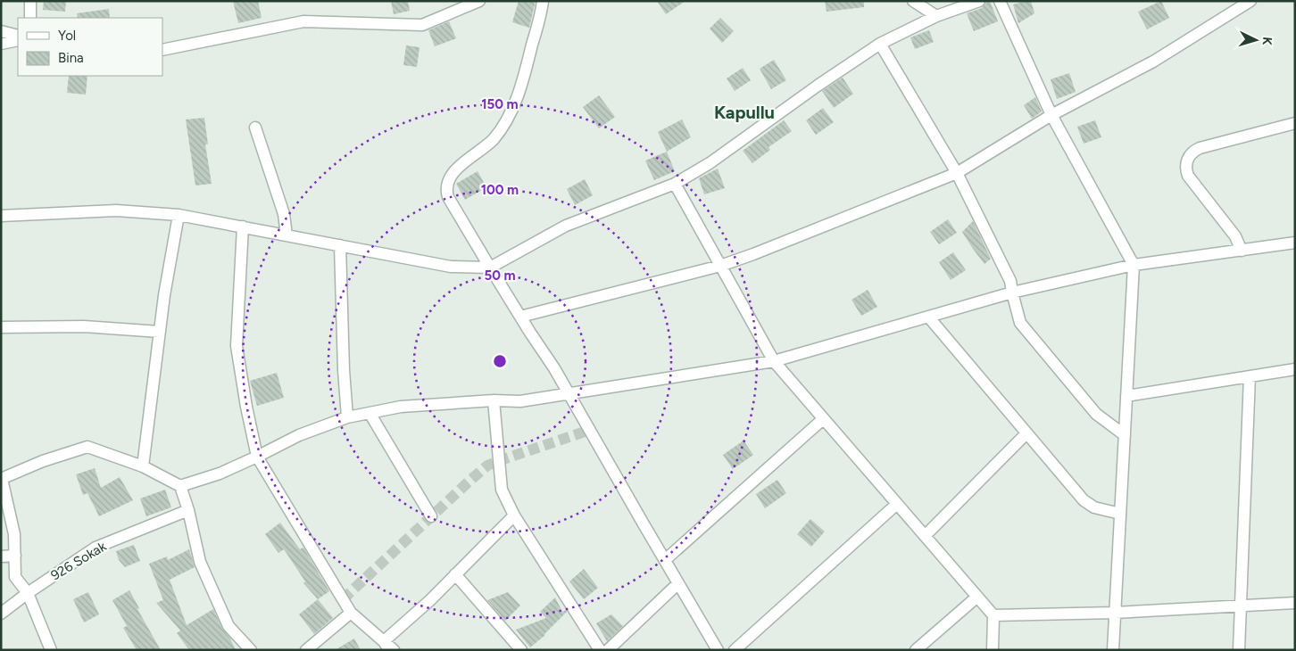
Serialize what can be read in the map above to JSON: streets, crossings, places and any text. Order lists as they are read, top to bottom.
{
  "streets": {
    "street": ["926 Sokak"]
  },
  "districts": ["Kapullu"],
  "legend": ["Yol", "Bina"],
  "north": "right",
  "rings": ["150 m", "100 m", "50 m"]
}
